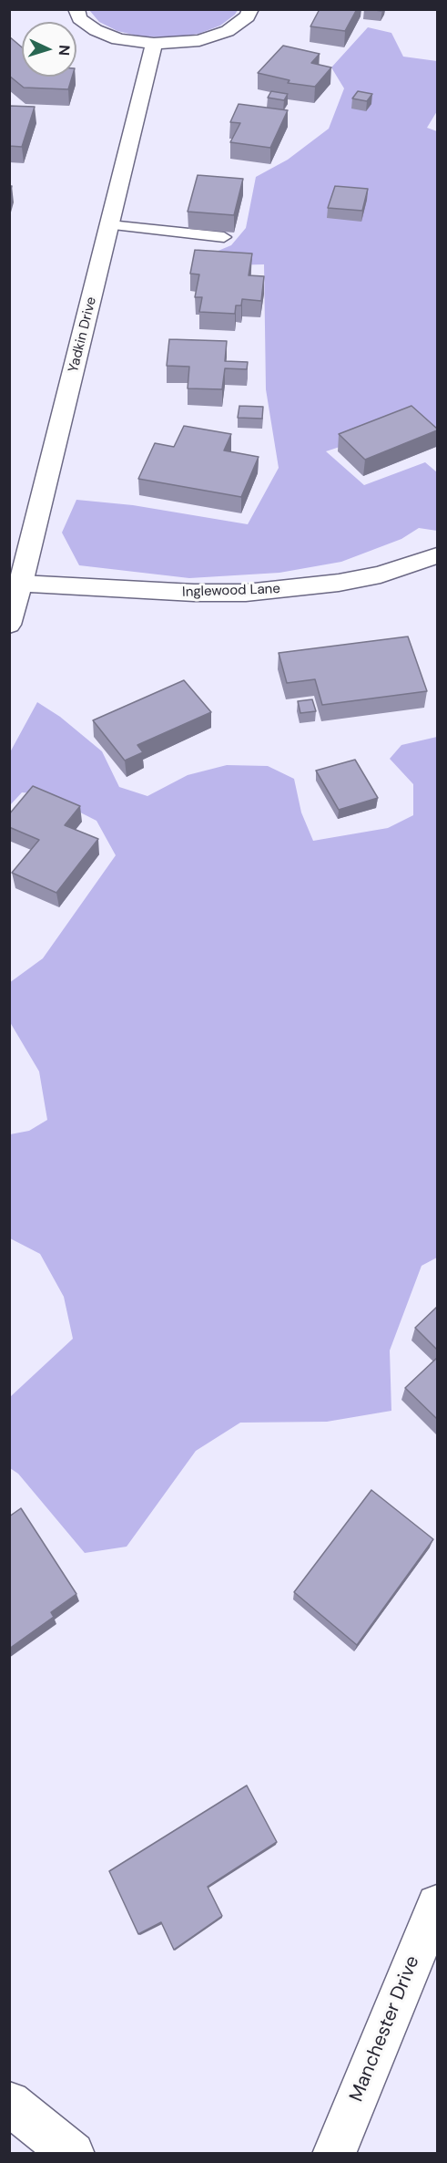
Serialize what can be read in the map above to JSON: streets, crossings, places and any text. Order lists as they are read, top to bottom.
{
  "streets": {
    "street": ["Yadkin Drive", "Inglewood Lane", "Manchester Drive"]
  },
  "crossings": [
    ["Yadkin Drive", "Inglewood Lane"]
  ],
  "north": "right"
}
